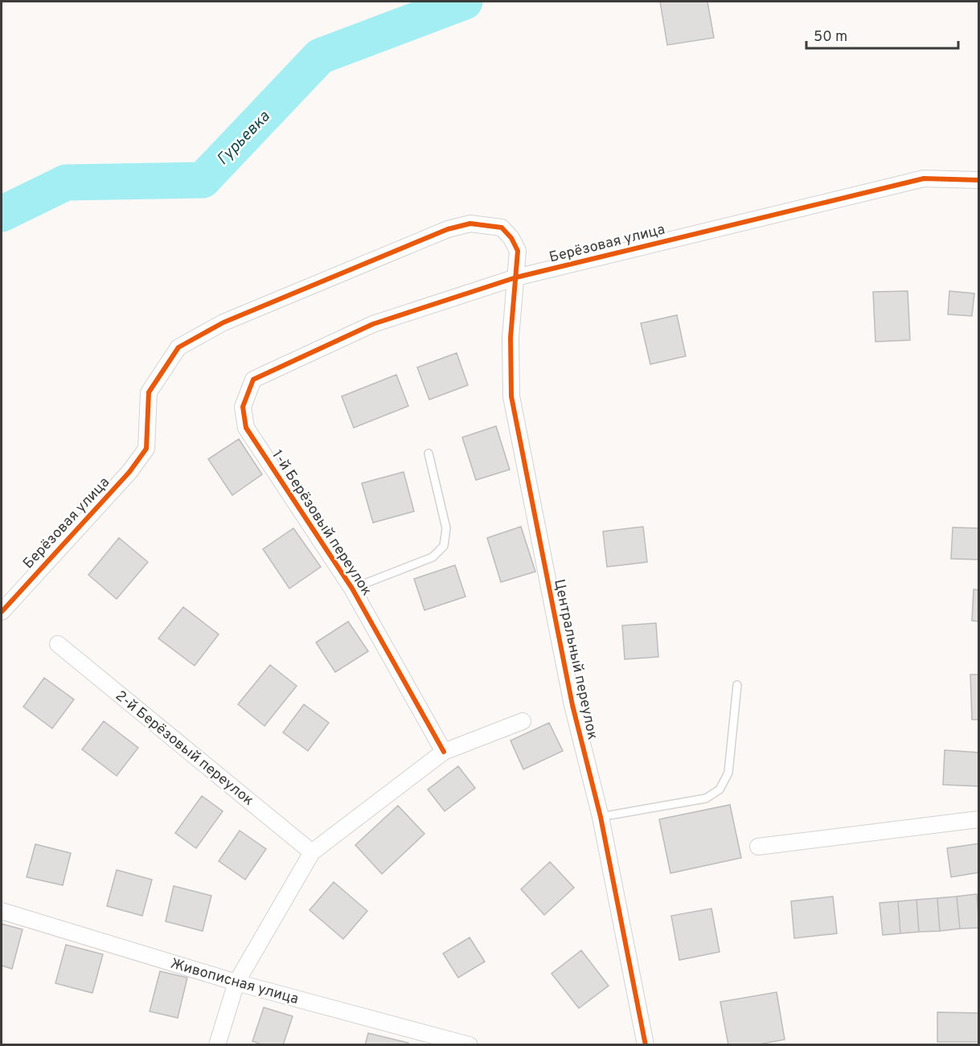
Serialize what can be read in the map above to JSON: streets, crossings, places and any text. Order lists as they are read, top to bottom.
{
  "streets": {
    "street": [
      "Берёзовая улица",
      "1-й Берёзовый переулок",
      "Центральный переулок",
      "2-й Берёзовый переулок",
      "Живописная улица"
    ]
  },
  "crossings": [
    ["Берёзовая улица", "1-й Берёзовый переулок"],
    ["Берёзовая улица", "Центральный переулок"]
  ],
  "water": ["Гурьевка"],
  "scale_bar": "50 m"
}
